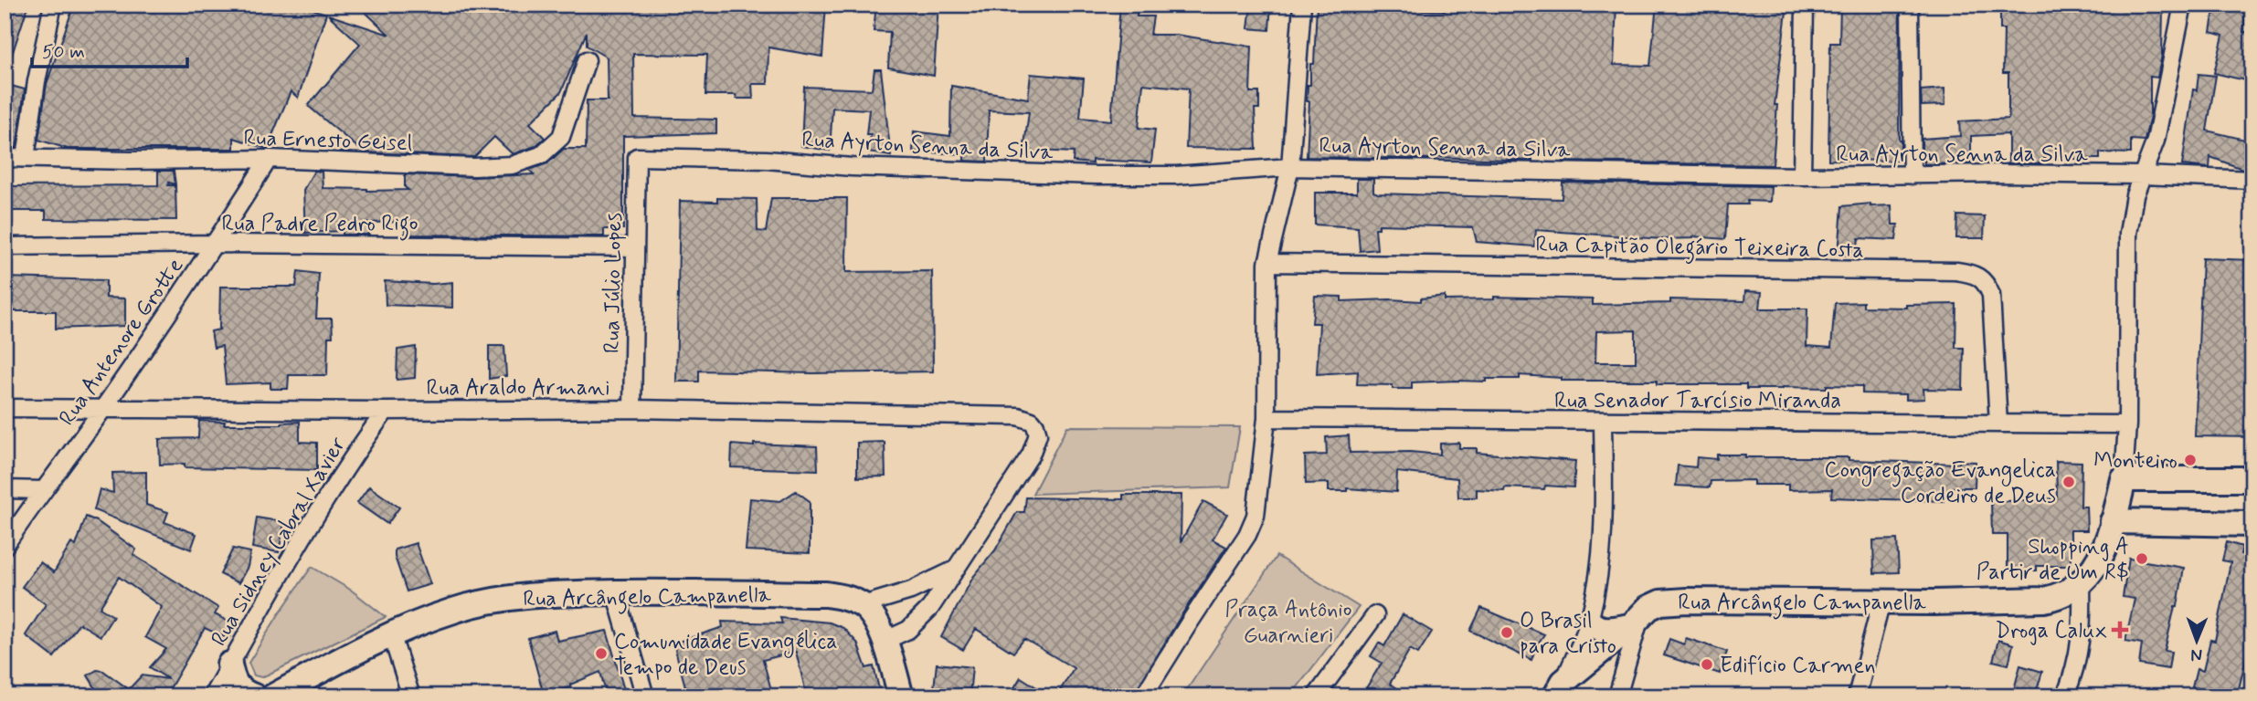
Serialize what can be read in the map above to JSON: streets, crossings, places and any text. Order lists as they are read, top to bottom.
{
  "streets": {
    "street": [
      "Rua Ernesto Geisel",
      "Rua Ayrton Senna da Silva",
      "Rua Padre Pedro Rigo",
      "Rua Capitão Olegário Teixeira Costa",
      "Rua Júlio Lopes",
      "Rua Antenore Grotte",
      "Rua Araldo Armani",
      "Rua Senador Tarcísio Miranda",
      "Rua Sidney Cabral Xavier",
      "Rua Arcângelo Campanella"
    ]
  },
  "crossings": [
    ["Rua Ernesto Geisel", "Rua Antenore Grotte"],
    ["Rua Ayrton Senna da Silva", "Rua Júlio Lopes"],
    ["Rua Padre Pedro Rigo", "Rua Júlio Lopes"],
    ["Rua Padre Pedro Rigo", "Rua Antenore Grotte"],
    ["Rua Capitão Olegário Teixeira Costa", "Rua Senador Tarcísio Miranda"],
    ["Rua Júlio Lopes", "Rua Araldo Armani"],
    ["Rua Antenore Grotte", "Rua Araldo Armani"],
    ["Rua Araldo Armani", "Rua Sidney Cabral Xavier"]
  ],
  "parks": ["Praça Antônio Guarnieri"],
  "places": {
    "other": [
      "Monteiro",
      "Congregação Evangelica Cordeiro de Deus",
      "Shopping A Partir de Um R$",
      "O Brasil para Cristo",
      "Comunidade Evangélica Tempo de Deus",
      "Edifício Carmen"
    ],
    "health": ["Droga Calux"]
  },
  "scale_bar": "50 m",
  "north": "bottom"
}
